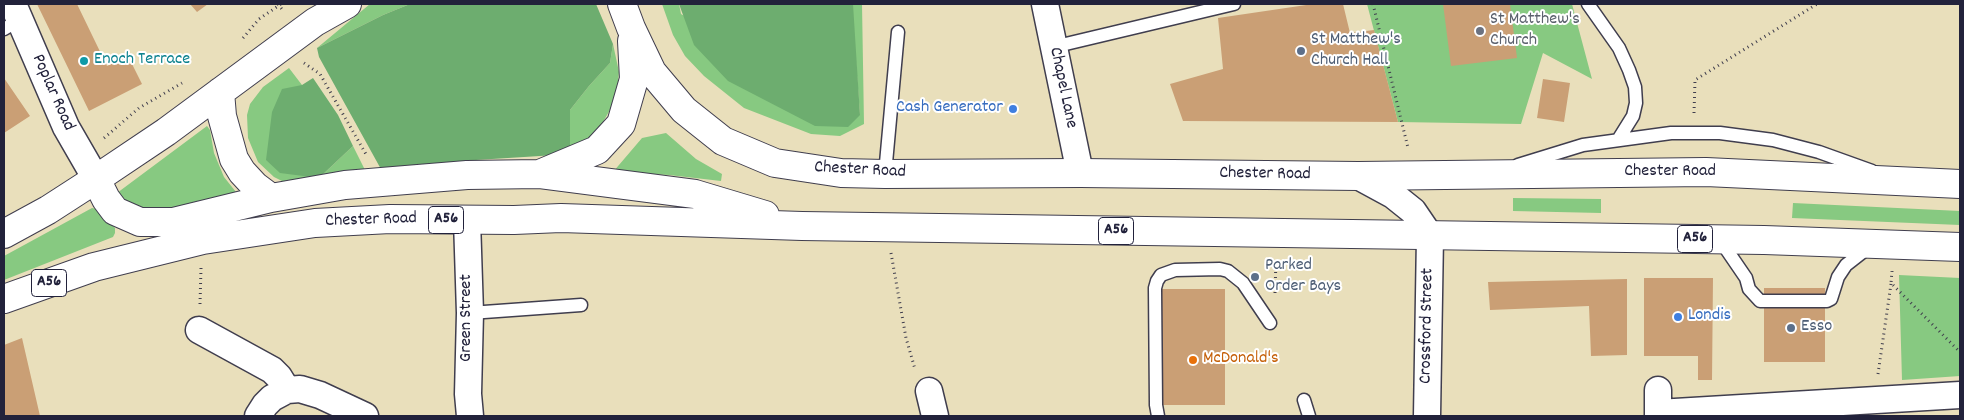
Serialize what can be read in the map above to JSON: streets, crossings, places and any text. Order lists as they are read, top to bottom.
{
  "streets": {
    "highway": ["Chester Road", "A56"],
    "street": [
      "Chapel Lane",
      "Poplar Road",
      "Green Street",
      "Crossford Street"
    ]
  },
  "crossings": [
    ["Chapel Lane", "Chester Road"],
    ["Poplar Road", "Chester Road"],
    ["Chester Road", "Green Street"],
    ["Chester Road", "Crossford Street"]
  ],
  "places": [
    "St Matthew's Church",
    "St Matthew's Church Hall",
    "Enoch Terrace",
    "Cash Generator",
    "Parked Order Bays",
    "Londis",
    "Esso",
    "McDonald's"
  ]
}
